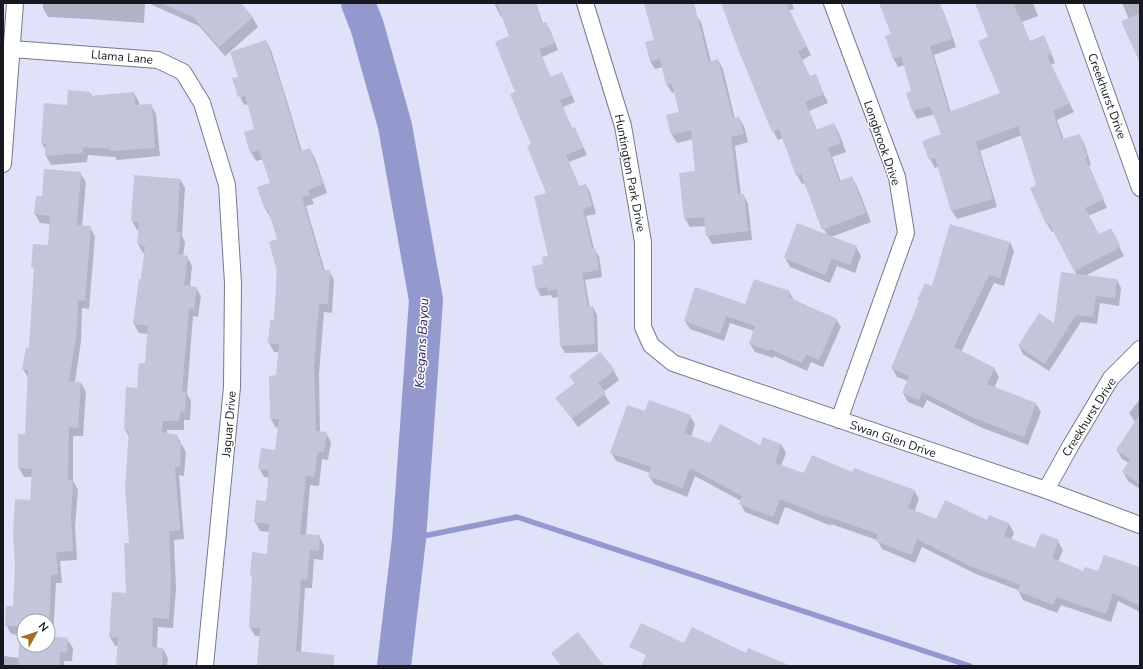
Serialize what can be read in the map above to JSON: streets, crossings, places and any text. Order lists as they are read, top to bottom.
{
  "streets": {
    "street": [
      "Llama Lane",
      "Creekhurst Drive",
      "Longbrook Drive",
      "Huntington Park Drive",
      "Jaguar Drive",
      "Swan Glen Drive"
    ]
  },
  "crossings": [
    ["Llama Lane", "Jaguar Drive"],
    ["Creekhurst Drive", "Swan Glen Drive"],
    ["Longbrook Drive", "Swan Glen Drive"],
    ["Huntington Park Drive", "Swan Glen Drive"]
  ],
  "water": ["Keegans Bayou"],
  "north": "top right"
}
